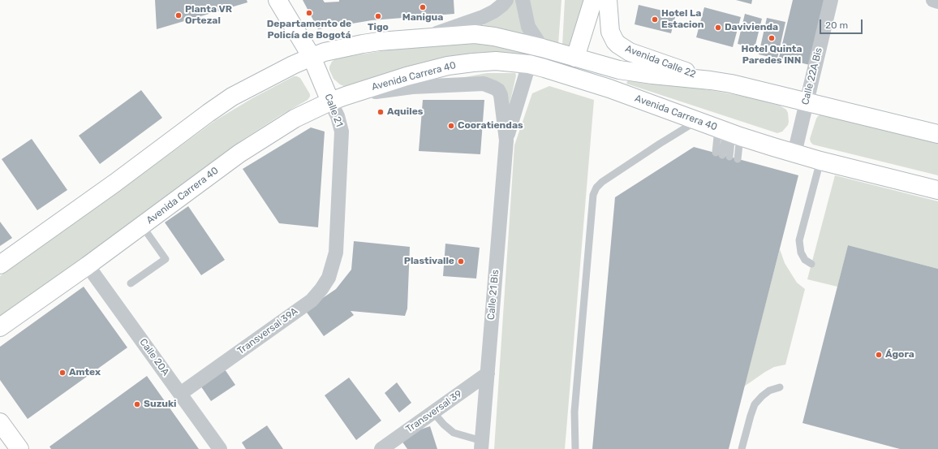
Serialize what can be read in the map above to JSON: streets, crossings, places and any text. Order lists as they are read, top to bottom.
{
  "streets": {
    "main road": ["Avenida Calle 22", "Avenida Carrera 40", "Calle 21"],
    "street": [
      "Calle 22A Bis",
      "Calle 21 Bis",
      "Transversal 39A",
      "Calle 20A",
      "Transversal 39"
    ]
  },
  "crossings": [
    ["Avenida Carrera 40", "Calle 22A Bis"],
    ["Avenida Carrera 40", "Calle 21"],
    ["Avenida Carrera 40", "Calle 21 Bis"],
    ["Avenida Carrera 40", "Calle 20A"],
    ["Calle 21", "Calle 21 Bis"],
    ["Calle 21", "Transversal 39A"],
    ["Calle 21 Bis", "Transversal 39"],
    ["Transversal 39A", "Calle 20A"]
  ],
  "places": [
    "Manigua",
    "Departamento de Policía de Bogotá",
    "Planta VR Ortezal",
    "Tigo",
    "Hotel La Estacion",
    "Davivienda",
    "Hotel Quinta Paredes INN",
    "Aquiles",
    "Cooratiendas",
    "Plastivalle",
    "Ágora",
    "Amtex",
    "Suzuki"
  ],
  "scale_bar": "20 m"
}
